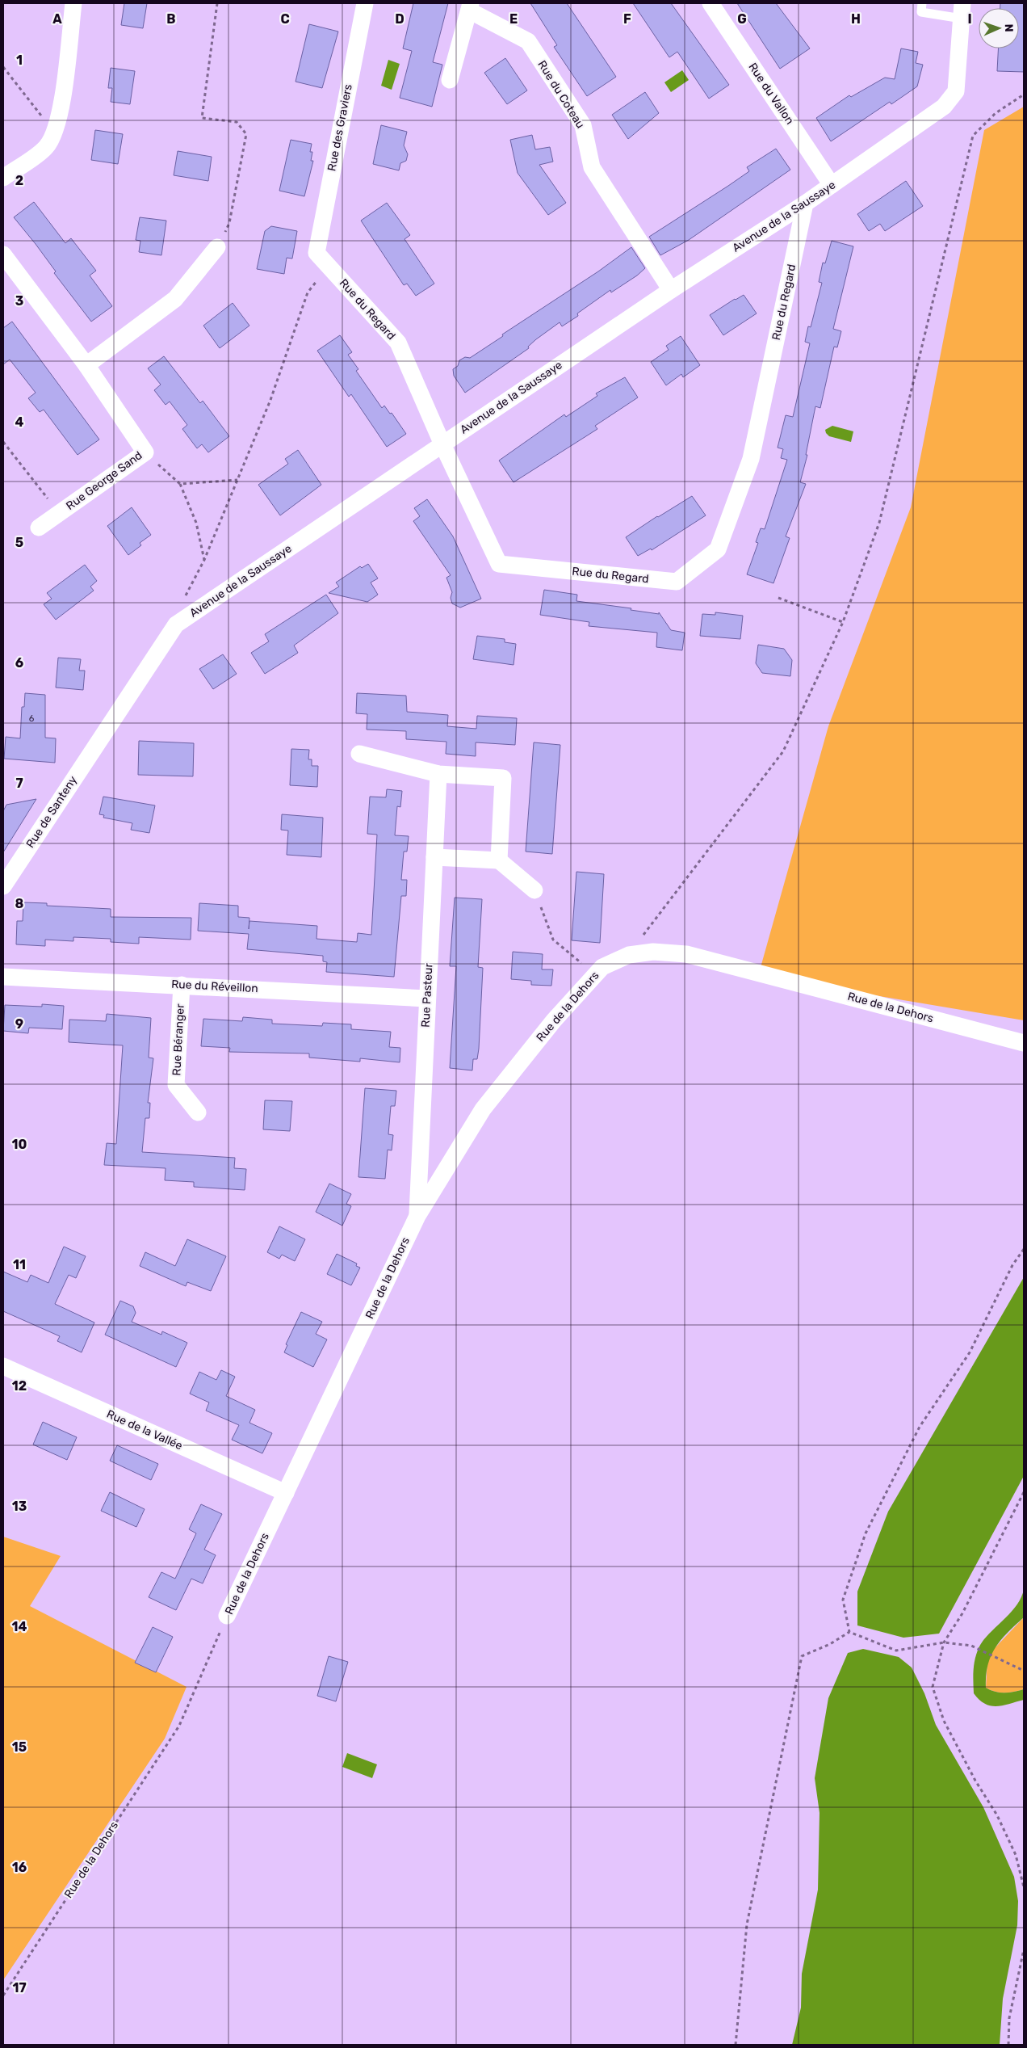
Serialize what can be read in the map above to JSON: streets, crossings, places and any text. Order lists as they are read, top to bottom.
{
  "streets": {
    "street": [
      "Rue du Vallon",
      "Rue du Coteau",
      "Rue des Graviers",
      "Avenue de la Saussaye",
      "Rue du Regard",
      "Rue George Sand",
      "Rue de Santeny",
      "Rue du Réveillon",
      "Rue Pasteur",
      "Rue de la Dehors",
      "Rue Béranger",
      "Rue de la Vallée"
    ]
  },
  "crossings": [
    ["Rue du Vallon", "Avenue de la Saussaye"],
    ["Rue du Coteau", "Avenue de la Saussaye"],
    ["Rue des Graviers", "Rue du Regard"],
    ["Avenue de la Saussaye", "Rue du Regard"],
    ["Avenue de la Saussaye", "Rue de Santeny"],
    ["Rue du Réveillon", "Rue Pasteur"],
    ["Rue du Réveillon", "Rue Béranger"],
    ["Rue Pasteur", "Rue de la Dehors"],
    ["Rue de la Dehors", "Rue de la Vallée"]
  ],
  "house_numbers": ["6"],
  "north": "right",
  "grid": {
    "columns": [
      "A",
      "B",
      "C",
      "D",
      "E",
      "F",
      "G",
      "H",
      "I"
    ],
    "rows": [
      "1",
      "2",
      "3",
      "4",
      "5",
      "6",
      "7",
      "8",
      "9",
      "10",
      "11",
      "12",
      "13",
      "14",
      "15",
      "16",
      "17"
    ]
  }
}
